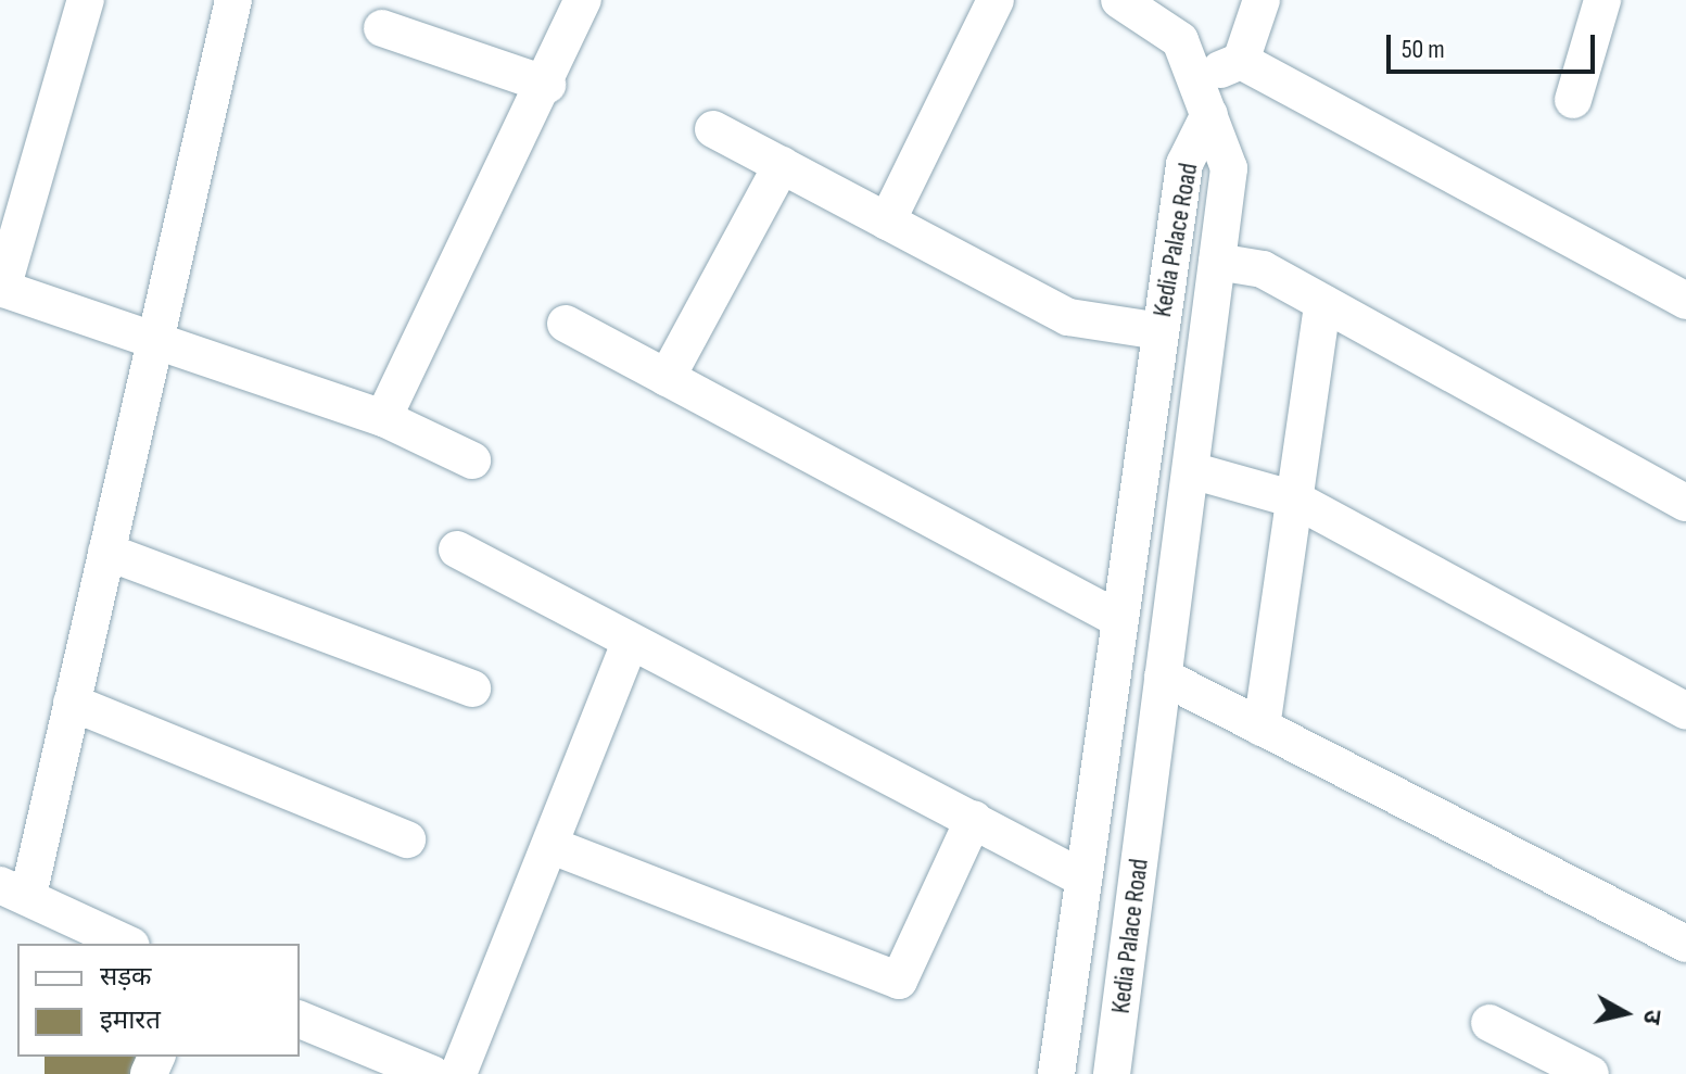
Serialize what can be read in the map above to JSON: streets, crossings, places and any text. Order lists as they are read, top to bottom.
{
  "streets": {
    "street": ["Kedia Palace Road"]
  },
  "legend": ["सड़क", "इमारत"],
  "scale_bar": "50 m",
  "north": "right"
}
